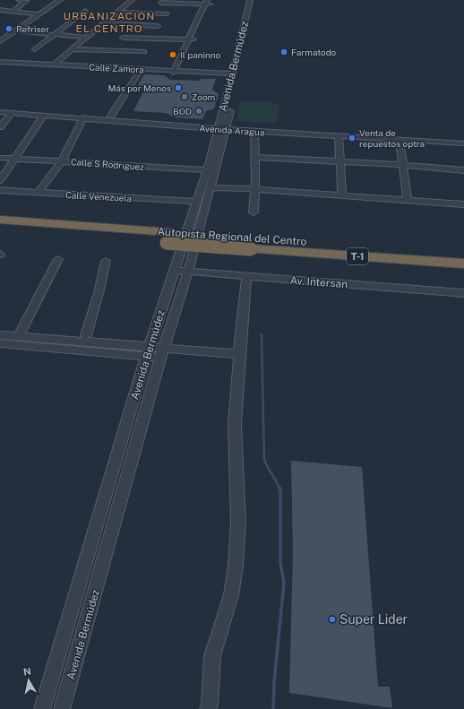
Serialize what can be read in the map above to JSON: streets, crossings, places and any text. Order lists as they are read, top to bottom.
{
  "streets": {
    "highway": ["Autopista Regional del Centro", "T-1"],
    "street": [
      "Avenida Bermúdez",
      "Calle Zamora",
      "Avenida Aragua",
      "Calle S Rodriguez",
      "Calle Venezuela",
      "Av. Intersan"
    ]
  },
  "crossings": [
    ["Avenida Bermúdez", "Calle Zamora"],
    ["Avenida Bermúdez", "Avenida Aragua"],
    ["Avenida Bermúdez", "Calle S Rodriguez"],
    ["Avenida Bermúdez", "Calle Venezuela"],
    ["Avenida Bermúdez", "Av. Intersan"]
  ],
  "districts": ["URBANIZACIÓN EL CENTRO"],
  "places": [
    "Refriser",
    "Farmatodo",
    "Il paninno",
    "Más por Menos",
    "Zoom",
    "BOD",
    "Venta de repuestos optra",
    "Super Lider"
  ],
  "north": "top"
}
